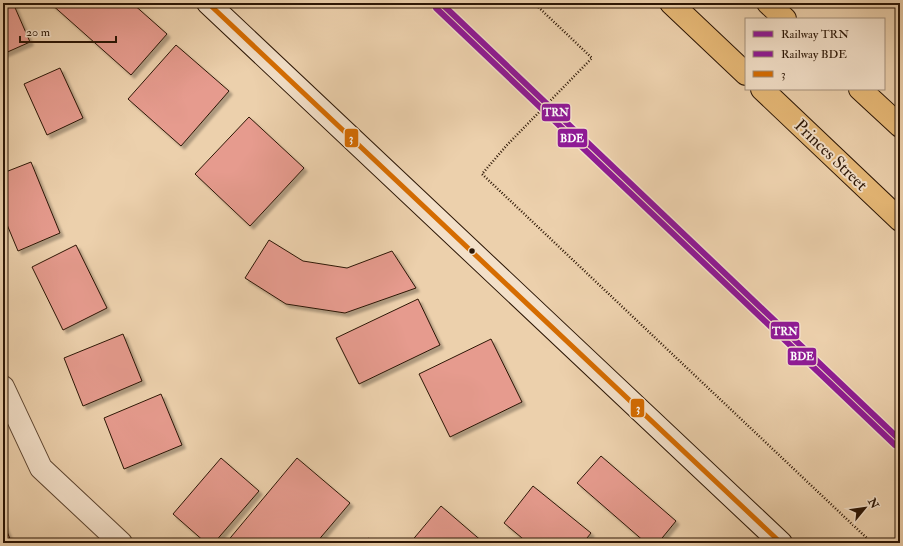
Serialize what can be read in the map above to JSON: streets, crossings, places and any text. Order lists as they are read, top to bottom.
{
  "streets": {
    "highway": ["Princes Street"]
  },
  "lines": ["rail line TRN", "transit line 3", "rail line BDE"],
  "legend": ["Railway TRN", "Railway BDE", "3"],
  "scale_bar": "20 m",
  "north": "top right"
}
